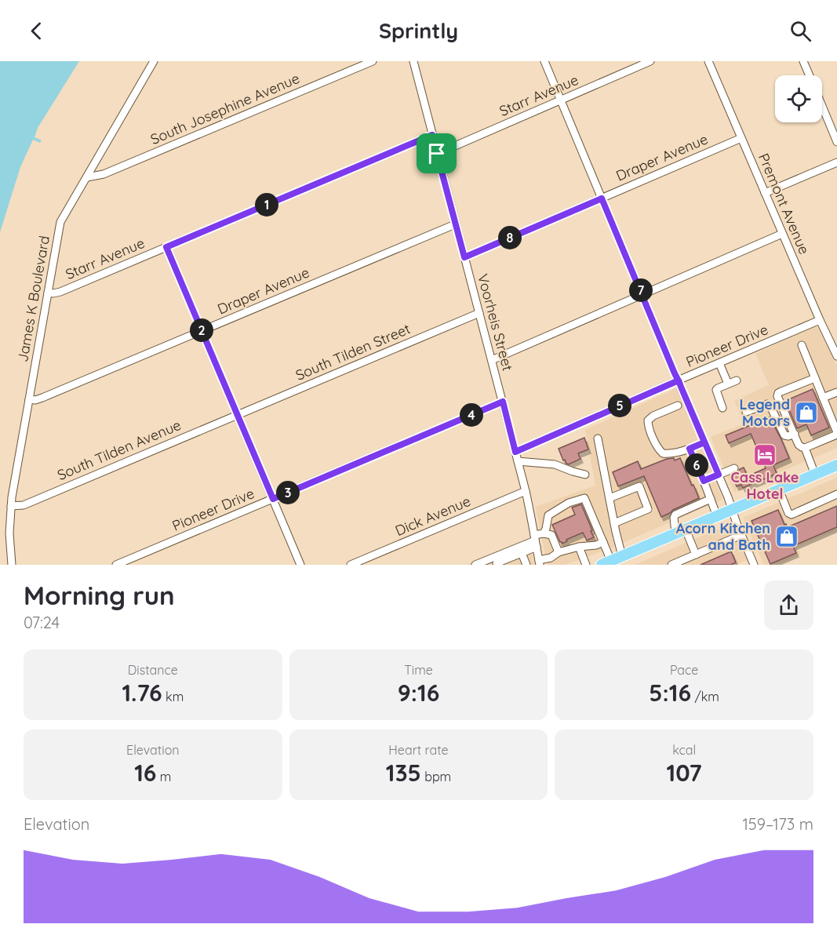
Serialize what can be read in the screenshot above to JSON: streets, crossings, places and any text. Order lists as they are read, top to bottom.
{
  "streets": {
    "street": [
      "Starr Avenue",
      "South Josephine Avenue",
      "Draper Avenue",
      "Premont Avenue",
      "James K Boulevard",
      "Voorheis Street",
      "Pioneer Drive",
      "South Tilden Street",
      "South Tilden Avenue",
      "Dick Avenue"
    ]
  },
  "crossings": [
    ["Starr Avenue", "James K Boulevard"],
    ["Starr Avenue", "Voorheis Street"],
    ["South Josephine Avenue", "James K Boulevard"],
    ["Draper Avenue", "Premont Avenue"],
    ["Draper Avenue", "James K Boulevard"],
    ["Draper Avenue", "Voorheis Street"],
    ["Premont Avenue", "Pioneer Drive"],
    ["James K Boulevard", "South Tilden Avenue"],
    ["Voorheis Street", "Pioneer Drive"],
    ["Voorheis Street", "South Tilden Street"],
    ["Voorheis Street", "Dick Avenue"],
    ["South Tilden Street", "South Tilden Avenue"]
  ],
  "places": {
    "shop": ["Legend Motors", "Acorn Kitchen and Bath"],
    "hotel": ["Cass Lake Hotel"]
  },
  "page": {
    "header": "Sprintly",
    "pins": [
      "1",
      "8",
      "7",
      "2",
      "5",
      "4",
      "6",
      "3"
    ],
    "heading": ["Morning run", "07:24"],
    "stats": [
      ["Distance", "1.76 km"],
      ["Time", "9:16"],
      ["Pace", "5:16 /km"],
      ["Elevation", "16 m"],
      ["Heart rate", "135 bpm"],
      ["kcal", "107"]
    ],
    "chart": ["Elevation", "159–173 m"]
  }
}
